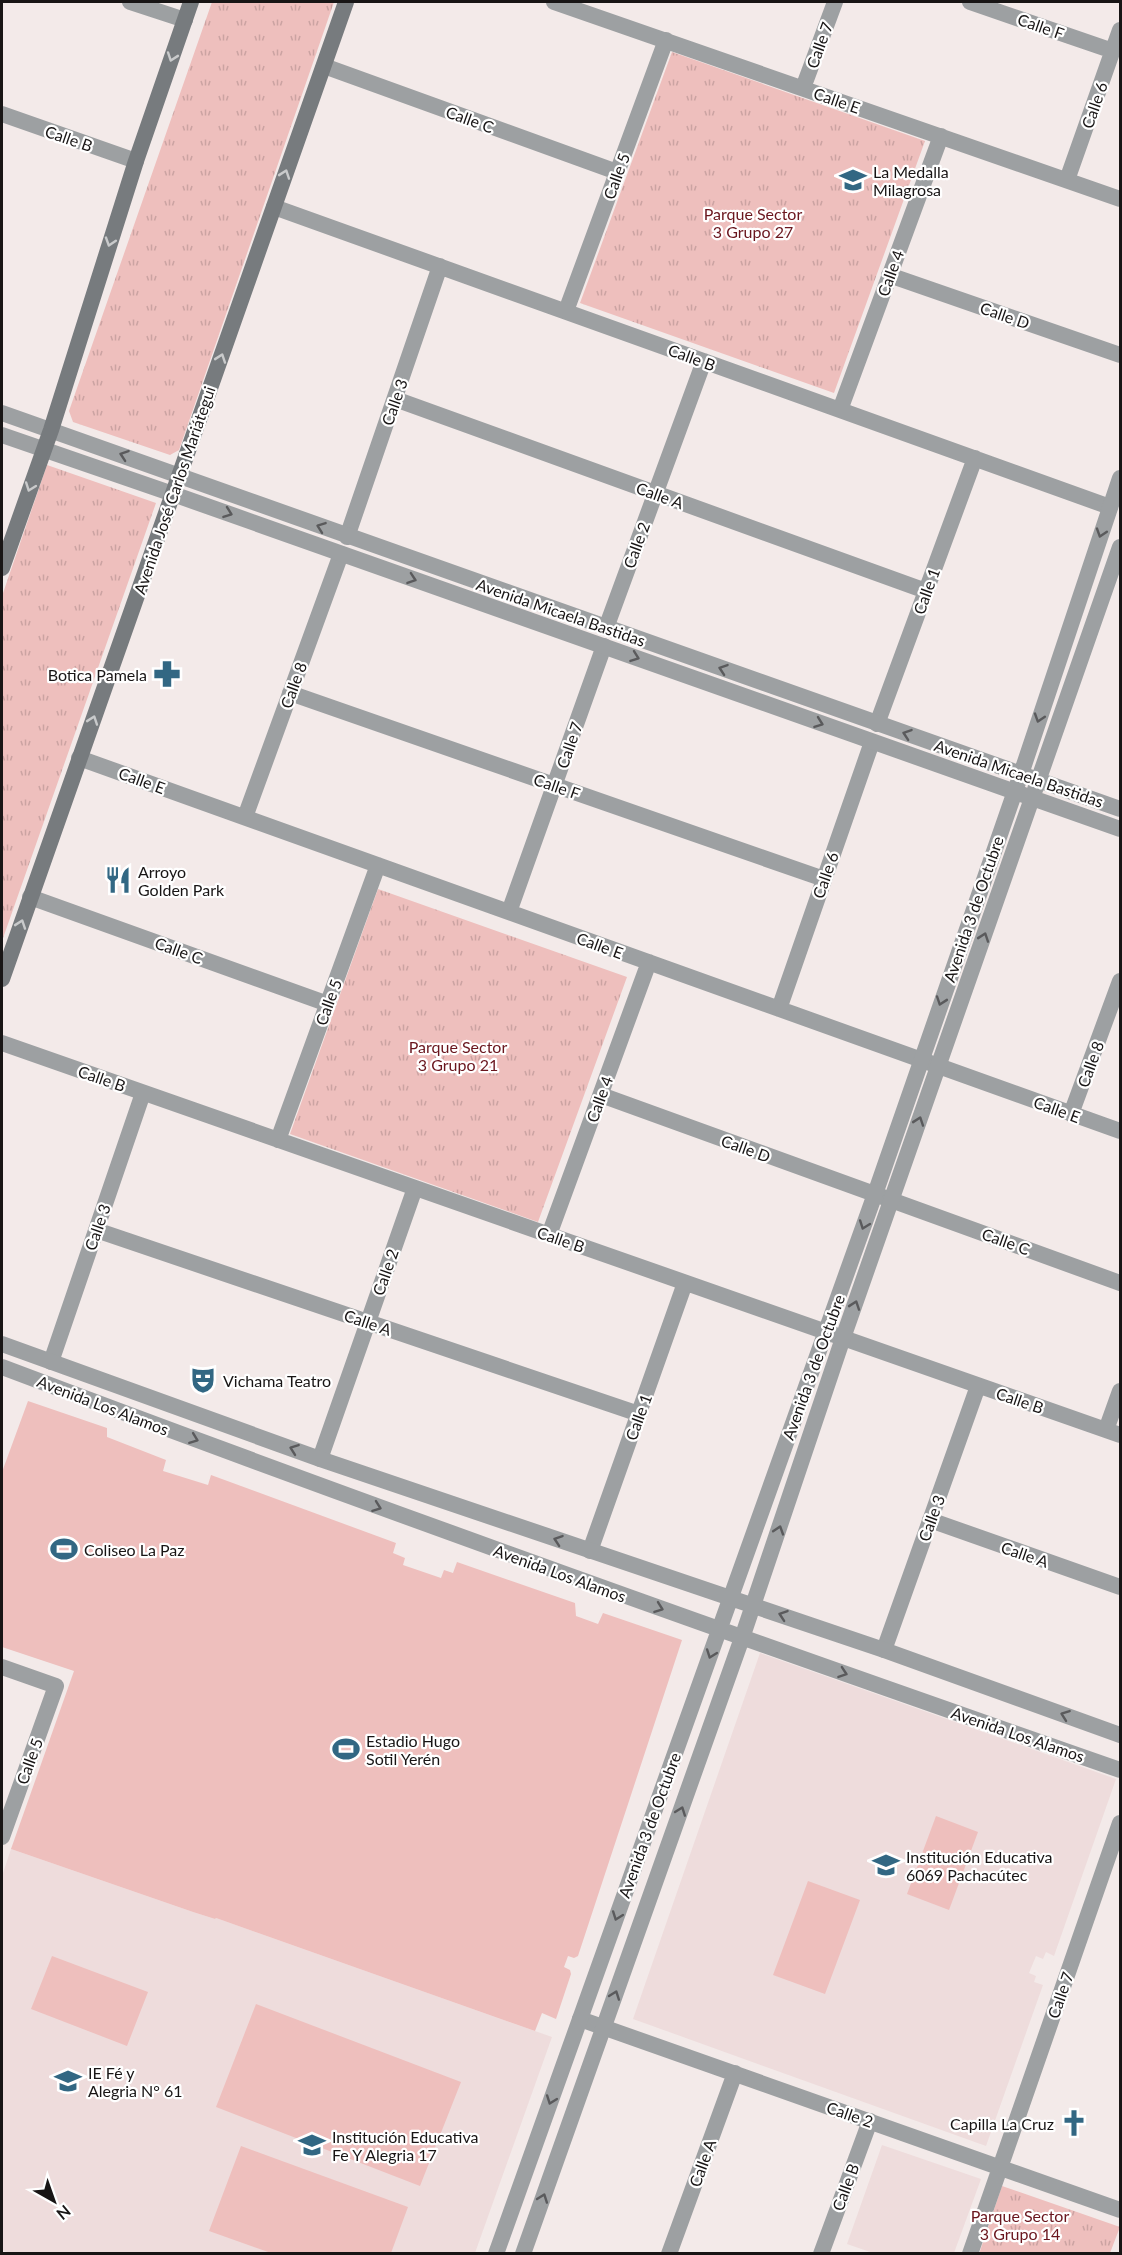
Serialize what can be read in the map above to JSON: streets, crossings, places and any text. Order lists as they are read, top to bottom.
{
  "streets": {
    "main road": ["Avenida José Carlos Mariátegui"],
    "street": [
      "Calle F",
      "Calle 7",
      "Calle E",
      "Calle 6",
      "Calle C",
      "Calle B",
      "Calle 5",
      "Calle 4",
      "Calle D",
      "Calle 3",
      "Calle A",
      "Calle 2",
      "Calle 1",
      "Avenida Micaela Bastidas",
      "Calle 8",
      "Avenida 3 de Octubre",
      "Avenida Los Alamos"
    ]
  },
  "crossings": [
    ["Calle F", "Calle 7"],
    ["Calle F", "Calle 6"],
    ["Calle F", "Calle 8"],
    ["Calle 7", "Calle E"],
    ["Calle 7", "Calle 2"],
    ["Calle 7", "Avenida Micaela Bastidas"],
    ["Calle E", "Calle 6"],
    ["Calle E", "Calle 5"],
    ["Calle E", "Calle 4"],
    ["Calle E", "Avenida José Carlos Mariátegui"],
    ["Calle E", "Calle 8"],
    ["Calle E", "Avenida 3 de Octubre"],
    ["Calle 6", "Avenida Micaela Bastidas"],
    ["Calle C", "Calle 5"],
    ["Calle C", "Calle D"],
    ["Calle C", "Avenida José Carlos Mariátegui"],
    ["Calle C", "Avenida 3 de Octubre"],
    ["Calle B", "Calle 5"],
    ["Calle B", "Calle 4"],
    ["Calle B", "Calle 3"],
    ["Calle B", "Avenida José Carlos Mariátegui"],
    ["Calle B", "Calle 2"],
    ["Calle B", "Calle 1"],
    ["Calle B", "Avenida 3 de Octubre"],
    ["Calle 4", "Calle D"],
    ["Calle D", "Avenida 3 de Octubre"],
    ["Calle 3", "Calle A"],
    ["Calle 3", "Avenida Micaela Bastidas"],
    ["Calle 3", "Avenida Los Alamos"],
    ["Avenida José Carlos Mariátegui", "Avenida Micaela Bastidas"],
    ["Calle A", "Calle 2"],
    ["Calle A", "Calle 1"],
    ["Calle 2", "Avenida Micaela Bastidas"],
    ["Calle 2", "Avenida 3 de Octubre"],
    ["Calle 2", "Avenida Los Alamos"],
    ["Calle 1", "Avenida Micaela Bastidas"],
    ["Calle 1", "Avenida Los Alamos"],
    ["Avenida Micaela Bastidas", "Calle 8"],
    ["Avenida Micaela Bastidas", "Avenida 3 de Octubre"],
    ["Avenida 3 de Octubre", "Avenida Los Alamos"]
  ],
  "parks": ["Parque Sector 3 Grupo 27", "Parque Sector 3 Grupo 21", "Parque Sector 3 Grupo 14"],
  "places": {
    "school or university": [
      "La Medalla Milagrosa",
      "Institución Educativa 6069 Pachacútec",
      "IE Fé y Alegria N° 61",
      "Institución Educativa Fe Y Alegria 17"
    ],
    "pharmacy": ["Botica Pamela"],
    "restaurant": ["Arroyo Golden Park"],
    "theatre": ["Vichama Teatro"],
    "sports": ["Coliseo La Paz", "Estadio Hugo Sotil Yerén"],
    "church": ["Capilla La Cruz"]
  },
  "north": "bottom right"
}
